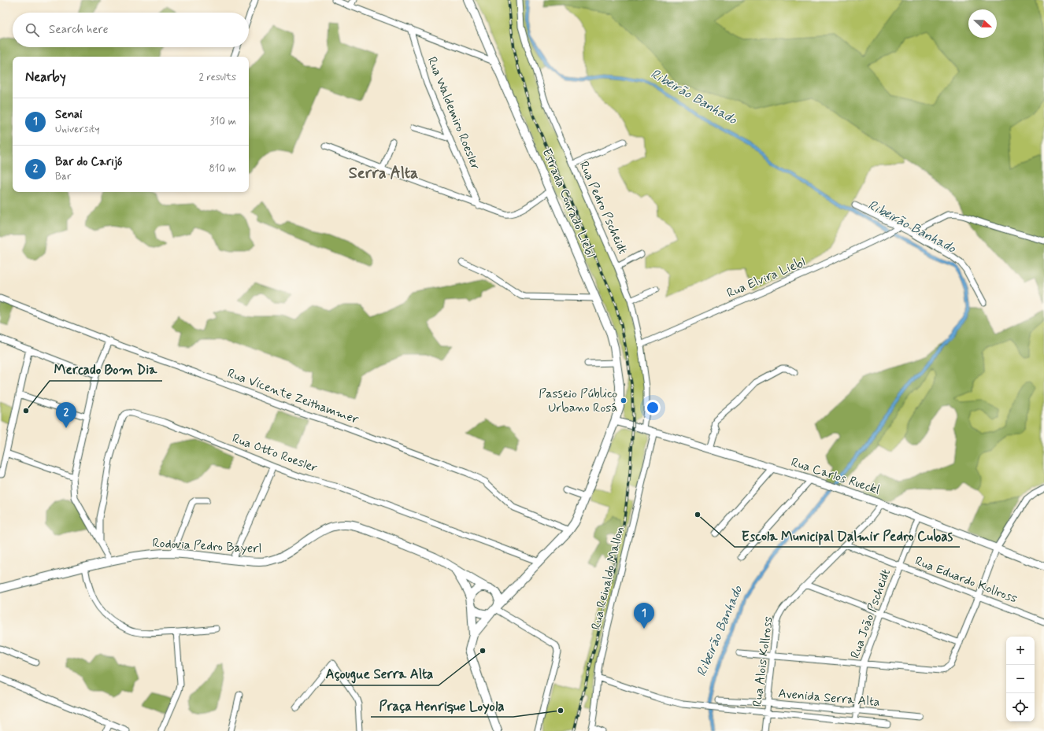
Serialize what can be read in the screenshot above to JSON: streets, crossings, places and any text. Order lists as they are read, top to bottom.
{
  "streets": {
    "main road": ["Estrada Conrado Liebl", "Rodovia Pedro Bayerl"],
    "street": [
      "Rua Waldemiro Roesler",
      "Rua Pedro Pscheidt",
      "Rua Elvira Liebl",
      "Rua Vicente Zeithammer",
      "Rua Otto Roesler",
      "Rua Carlos Rueckl",
      "Rua Reinaldo Mallon",
      "Rua Eduardo Kollross",
      "Rua João Pscheidt",
      "Rua Alois Kollross",
      "Avenida Serra Alta"
    ]
  },
  "crossings": [
    ["Estrada Conrado Liebl", "Rua Vicente Zeithammer"],
    ["Estrada Conrado Liebl", "Rua Otto Roesler"],
    ["Estrada Conrado Liebl", "Rua Carlos Rueckl"],
    ["Estrada Conrado Liebl", "Rodovia Pedro Bayerl"],
    ["Rua Pedro Pscheidt", "Rua Elvira Liebl"],
    ["Rua Pedro Pscheidt", "Rua Carlos Rueckl"],
    ["Rua Carlos Rueckl", "Rua Reinaldo Mallon"],
    ["Rua Carlos Rueckl", "Rua João Pscheidt"],
    ["Rua Carlos Rueckl", "Rua Alois Kollross"],
    ["Rua Reinaldo Mallon", "Avenida Serra Alta"],
    ["Rua Eduardo Kollross", "Rua João Pscheidt"],
    ["Rua Eduardo Kollross", "Rua Alois Kollross"],
    ["Rua João Pscheidt", "Avenida Serra Alta"],
    ["Rua Alois Kollross", "Avenida Serra Alta"]
  ],
  "districts": ["Serra Alta"],
  "water": ["Ribeirão Banhado"],
  "places": [
    "Passeio Público Urbano Rosá",
    "Mercado Bom Dia",
    "Escola Municipal Dalmir Pedro Cubas",
    "Açougue Serra Alta",
    "Praça Henrique Loyola"
  ],
  "north": "right",
  "page": {
    "search": "Search here",
    "heading": ["Nearby", "2 results"],
    "list": [
      {
        "mark": "1",
        "name": "Senai",
        "note": "University",
        "value": "310 m"
      },
      {
        "mark": "2",
        "name": "Bar do Carijó",
        "note": "Bar",
        "value": "810 m"
      }
    ],
    "pins": ["2", "1"],
    "map_buttons": ["+", "−"]
  }
}
